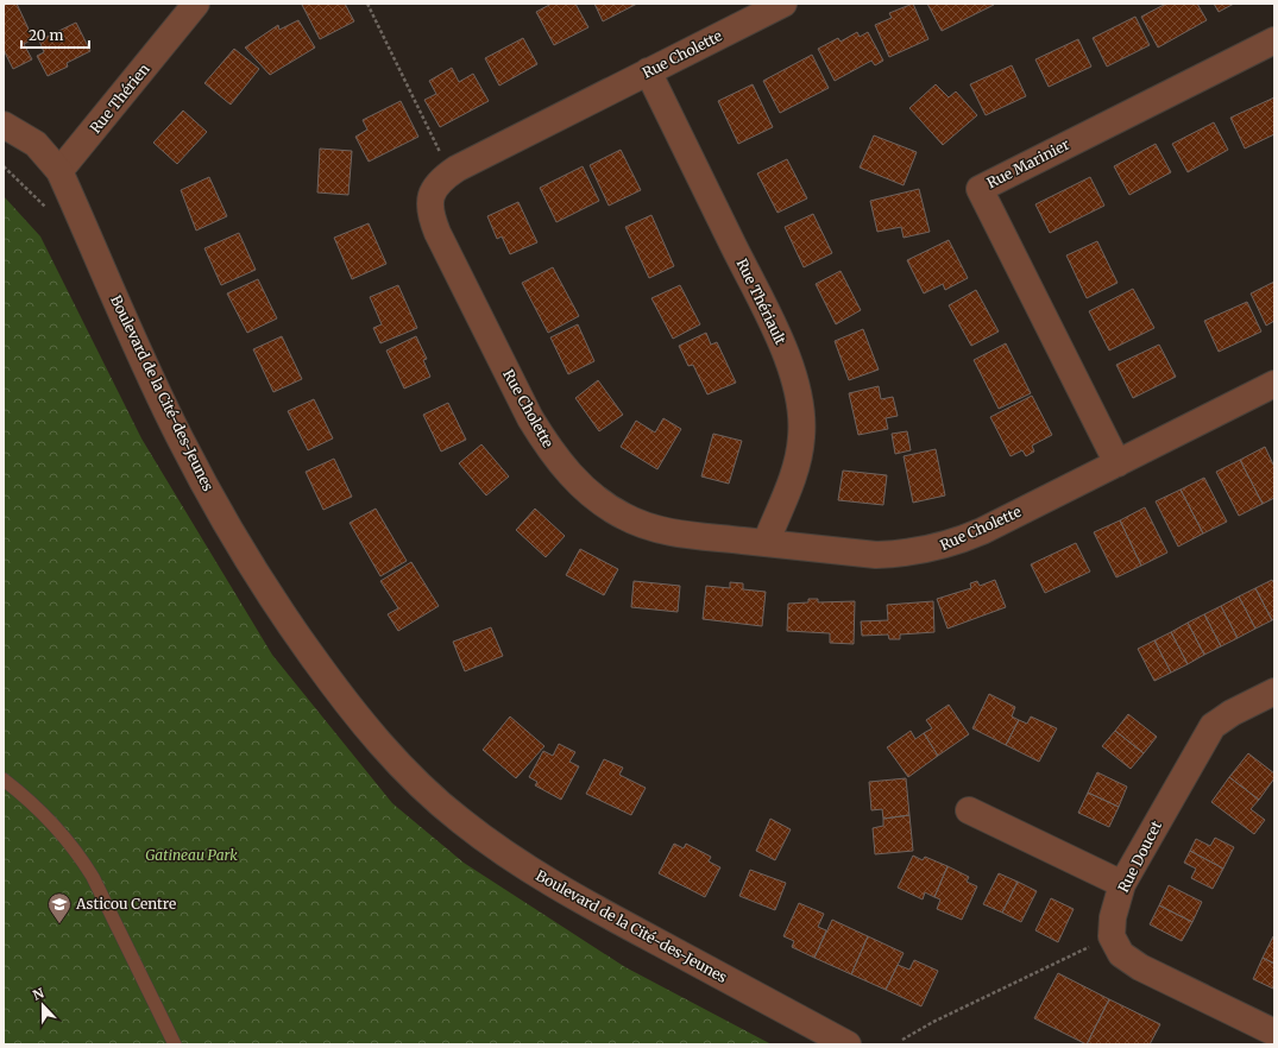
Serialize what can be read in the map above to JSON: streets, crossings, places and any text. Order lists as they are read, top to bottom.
{
  "streets": {
    "street": [
      "Rue Cholette",
      "Rue Thérien",
      "Rue Marinier",
      "Rue Thériault",
      "Boulevard de la Cité-des-Jeunes",
      "Rue Doucet"
    ]
  },
  "crossings": [
    ["Rue Cholette", "Rue Marinier"],
    ["Rue Cholette", "Rue Thériault"],
    ["Rue Thérien", "Boulevard de la Cité-des-Jeunes"]
  ],
  "parks": ["Gatineau Park"],
  "places": {
    "school or university": ["Asticou Centre"]
  },
  "scale_bar": "20 m",
  "north": "top"
}
